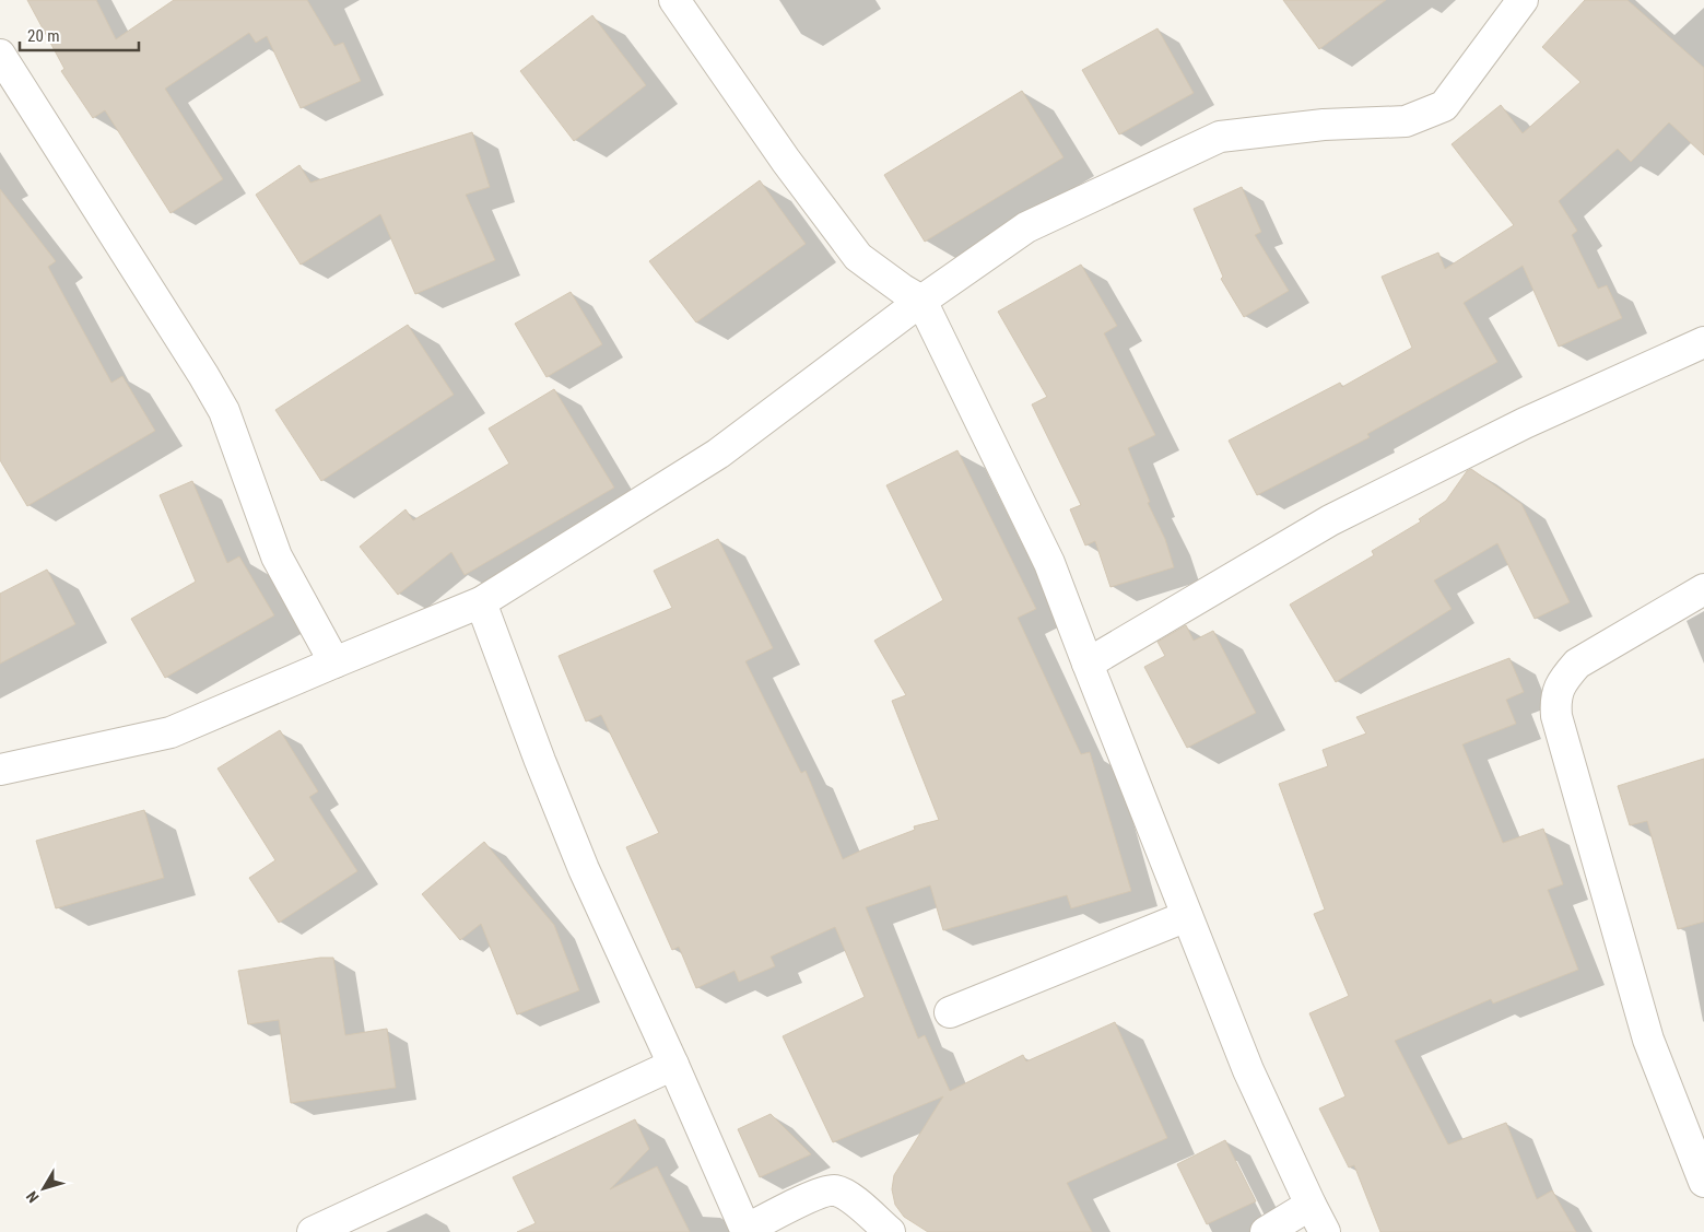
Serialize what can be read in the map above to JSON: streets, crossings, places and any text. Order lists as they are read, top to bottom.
{
  "scale_bar": "20 m",
  "north": "bottom left"
}
